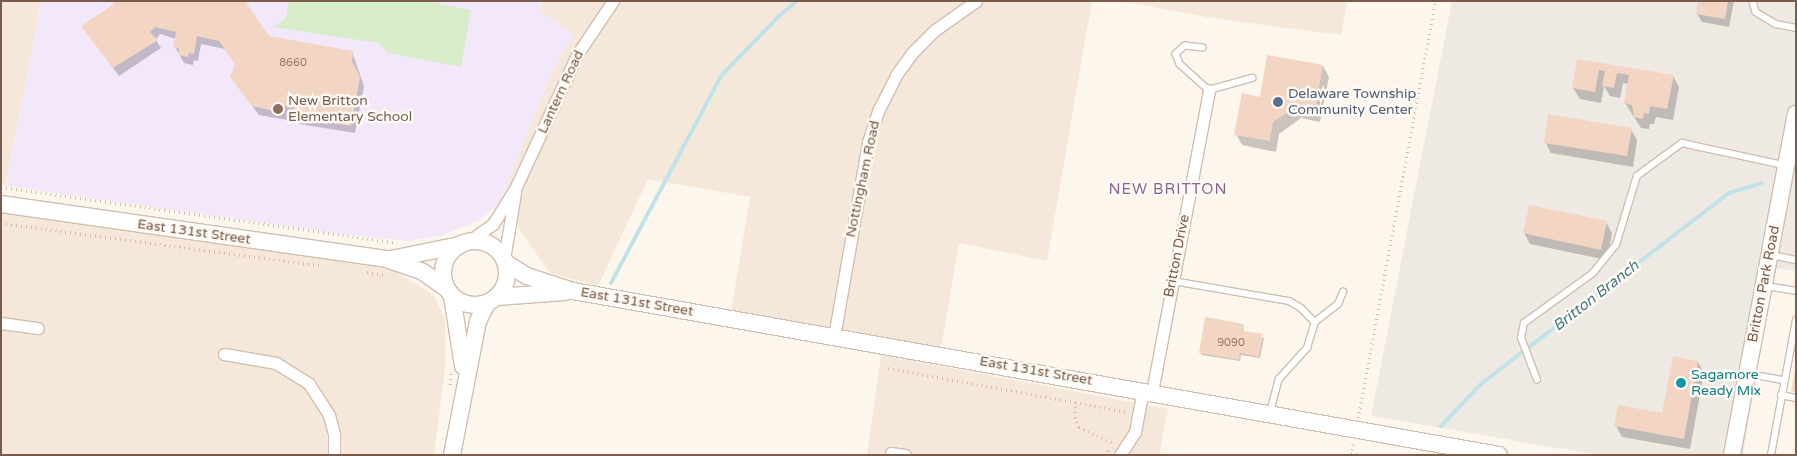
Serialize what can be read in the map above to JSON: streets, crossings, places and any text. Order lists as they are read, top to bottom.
{
  "streets": {
    "street": [
      "Lantern Road",
      "Nottingham Road",
      "East 131st Street",
      "Britton Drive",
      "Britton Park Road"
    ]
  },
  "crossings": [
    ["Lantern Road", "East 131st Street"],
    ["Nottingham Road", "East 131st Street"],
    ["East 131st Street", "Britton Drive"]
  ],
  "districts": ["NEW BRITTON"],
  "water": ["Britton Branch"],
  "places": ["Delaware Township Community Center", "New Britton Elementary School", "Sagamore Ready Mix"],
  "house_numbers": ["8660", "9090"]
}
